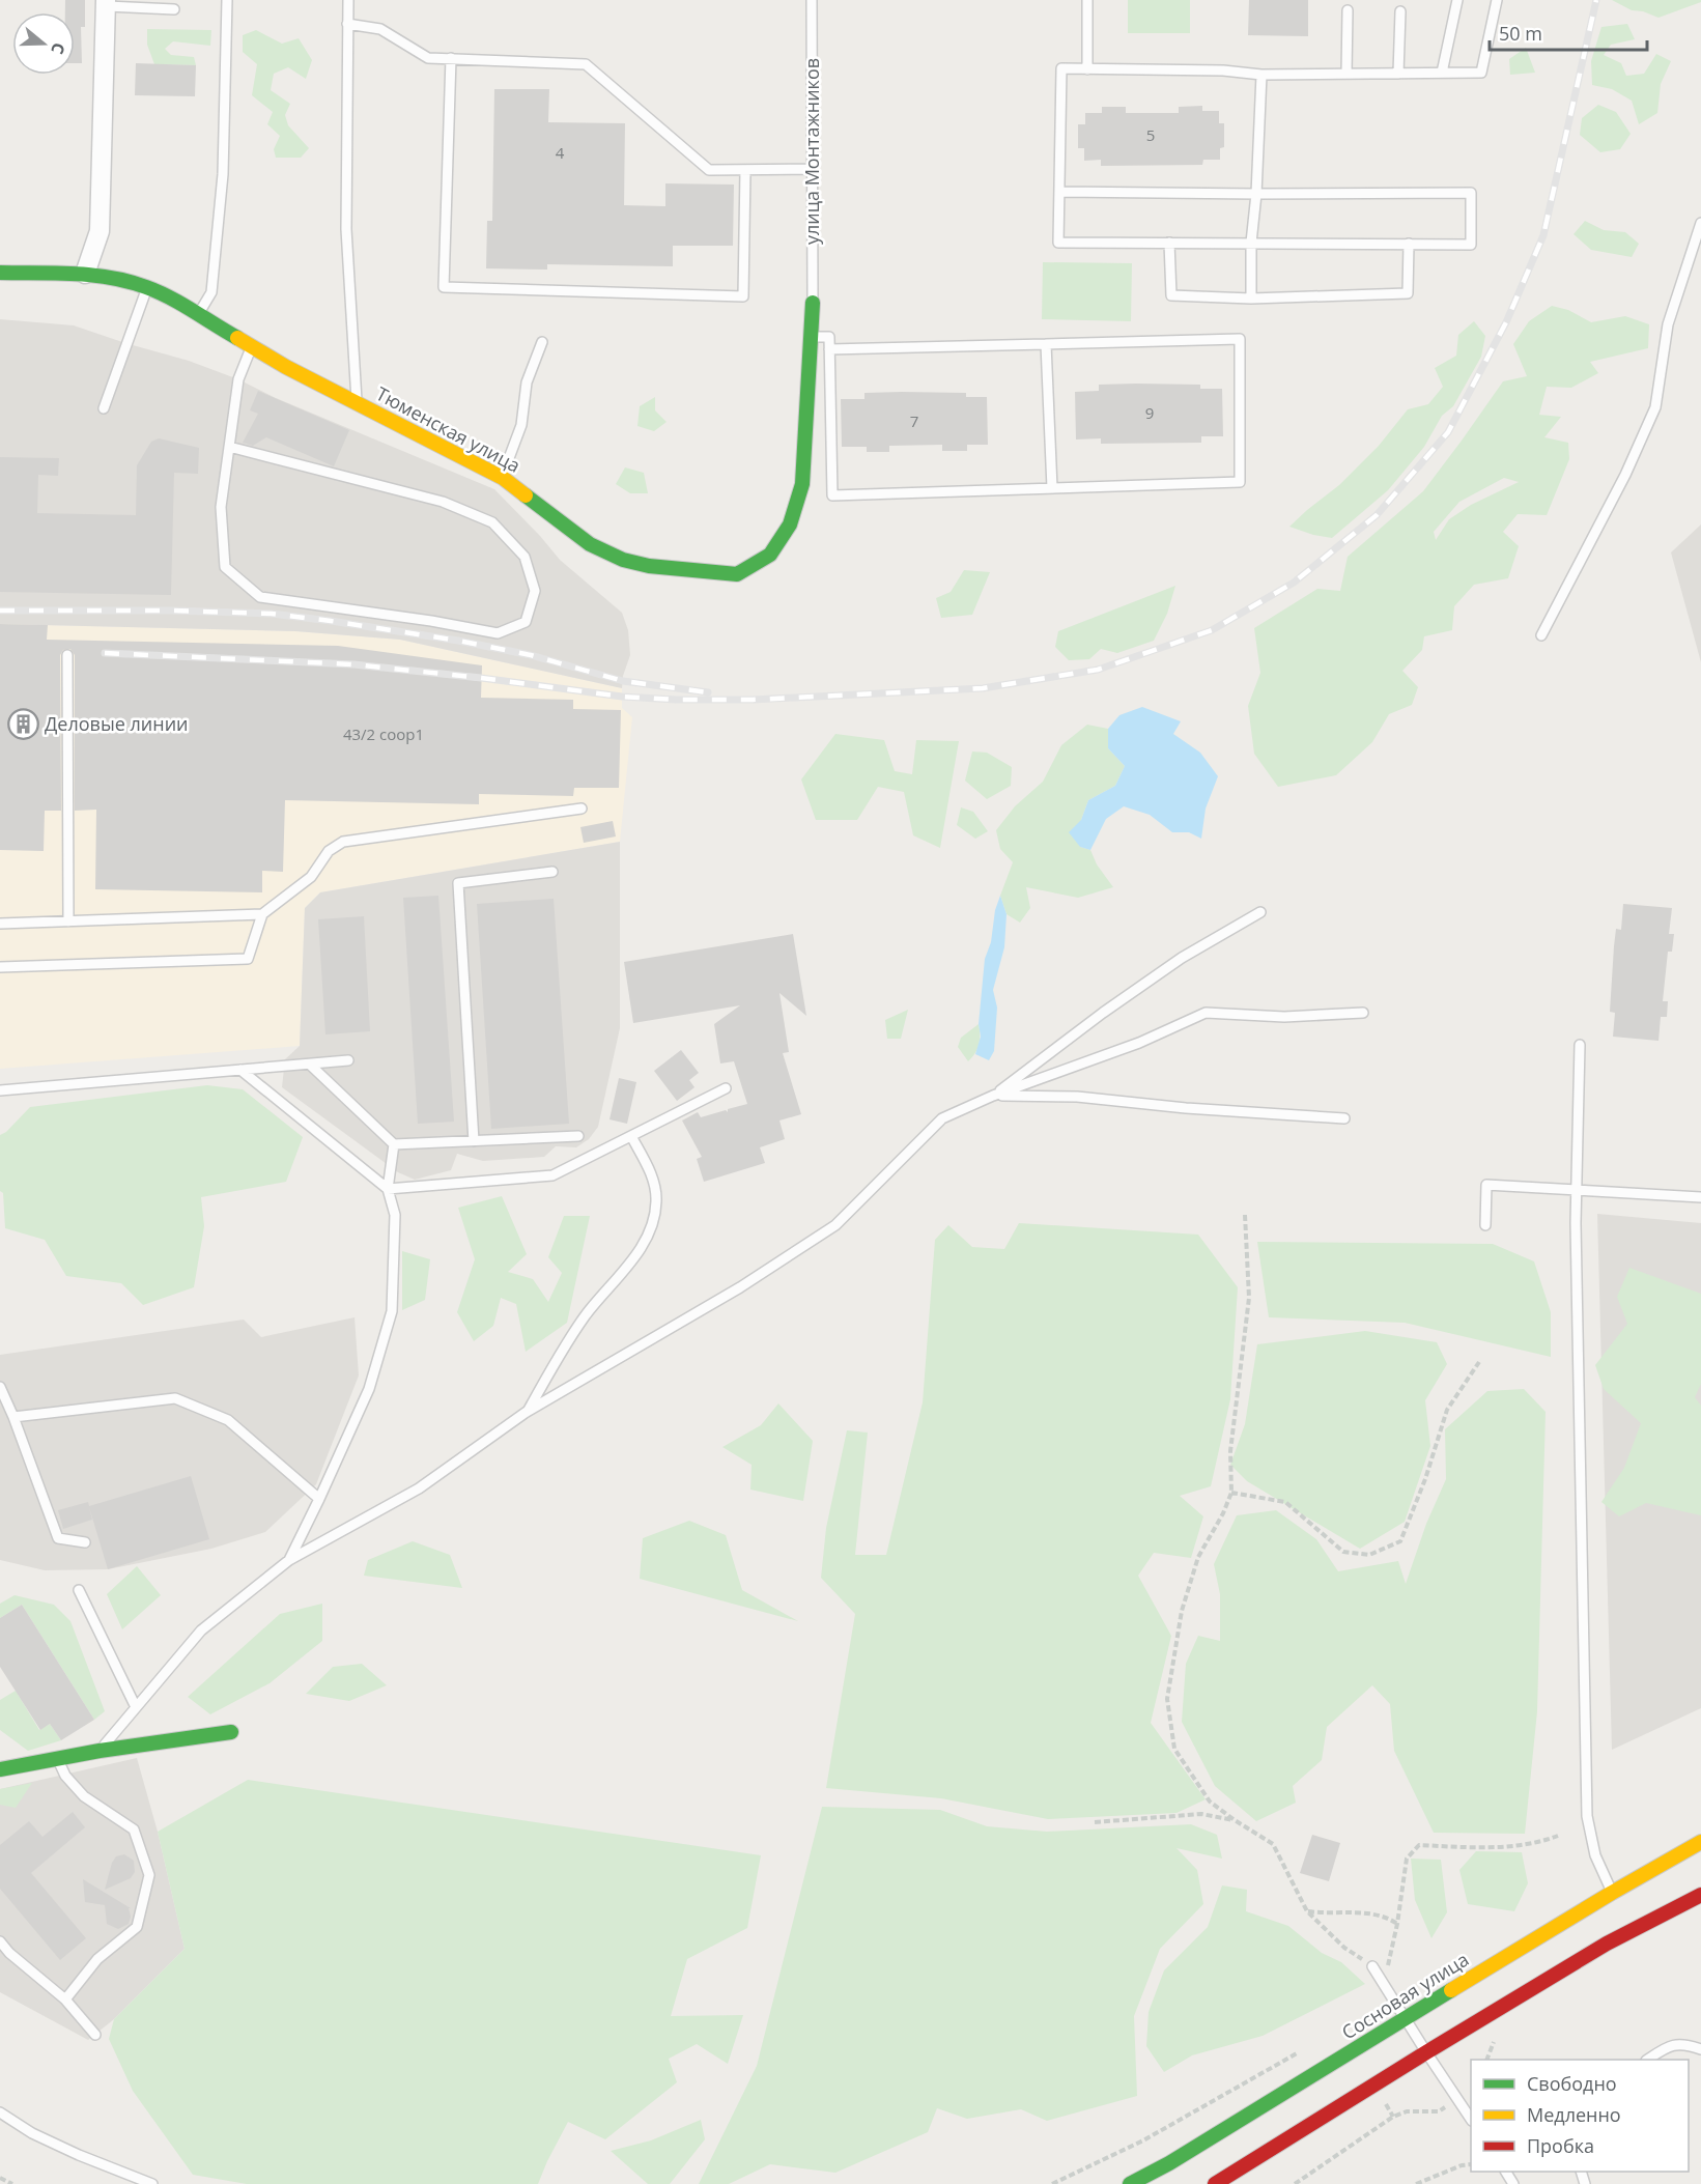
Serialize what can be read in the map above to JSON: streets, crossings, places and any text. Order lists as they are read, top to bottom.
{
  "streets": {
    "street": ["Тюменская улица", "Сосновая улица"],
    "lane": ["улица Монтажников"]
  },
  "crossings": [
    ["улица Монтажников", "Тюменская улица"]
  ],
  "places": {
    "building": ["Деловые линии"]
  },
  "house_numbers": [
    "5",
    "4",
    "9",
    "7",
    "43/2 соор1"
  ],
  "legend": ["Свободно", "Медленно", "Пробка"],
  "scale_bar": "50 m",
  "north": "right"
}
